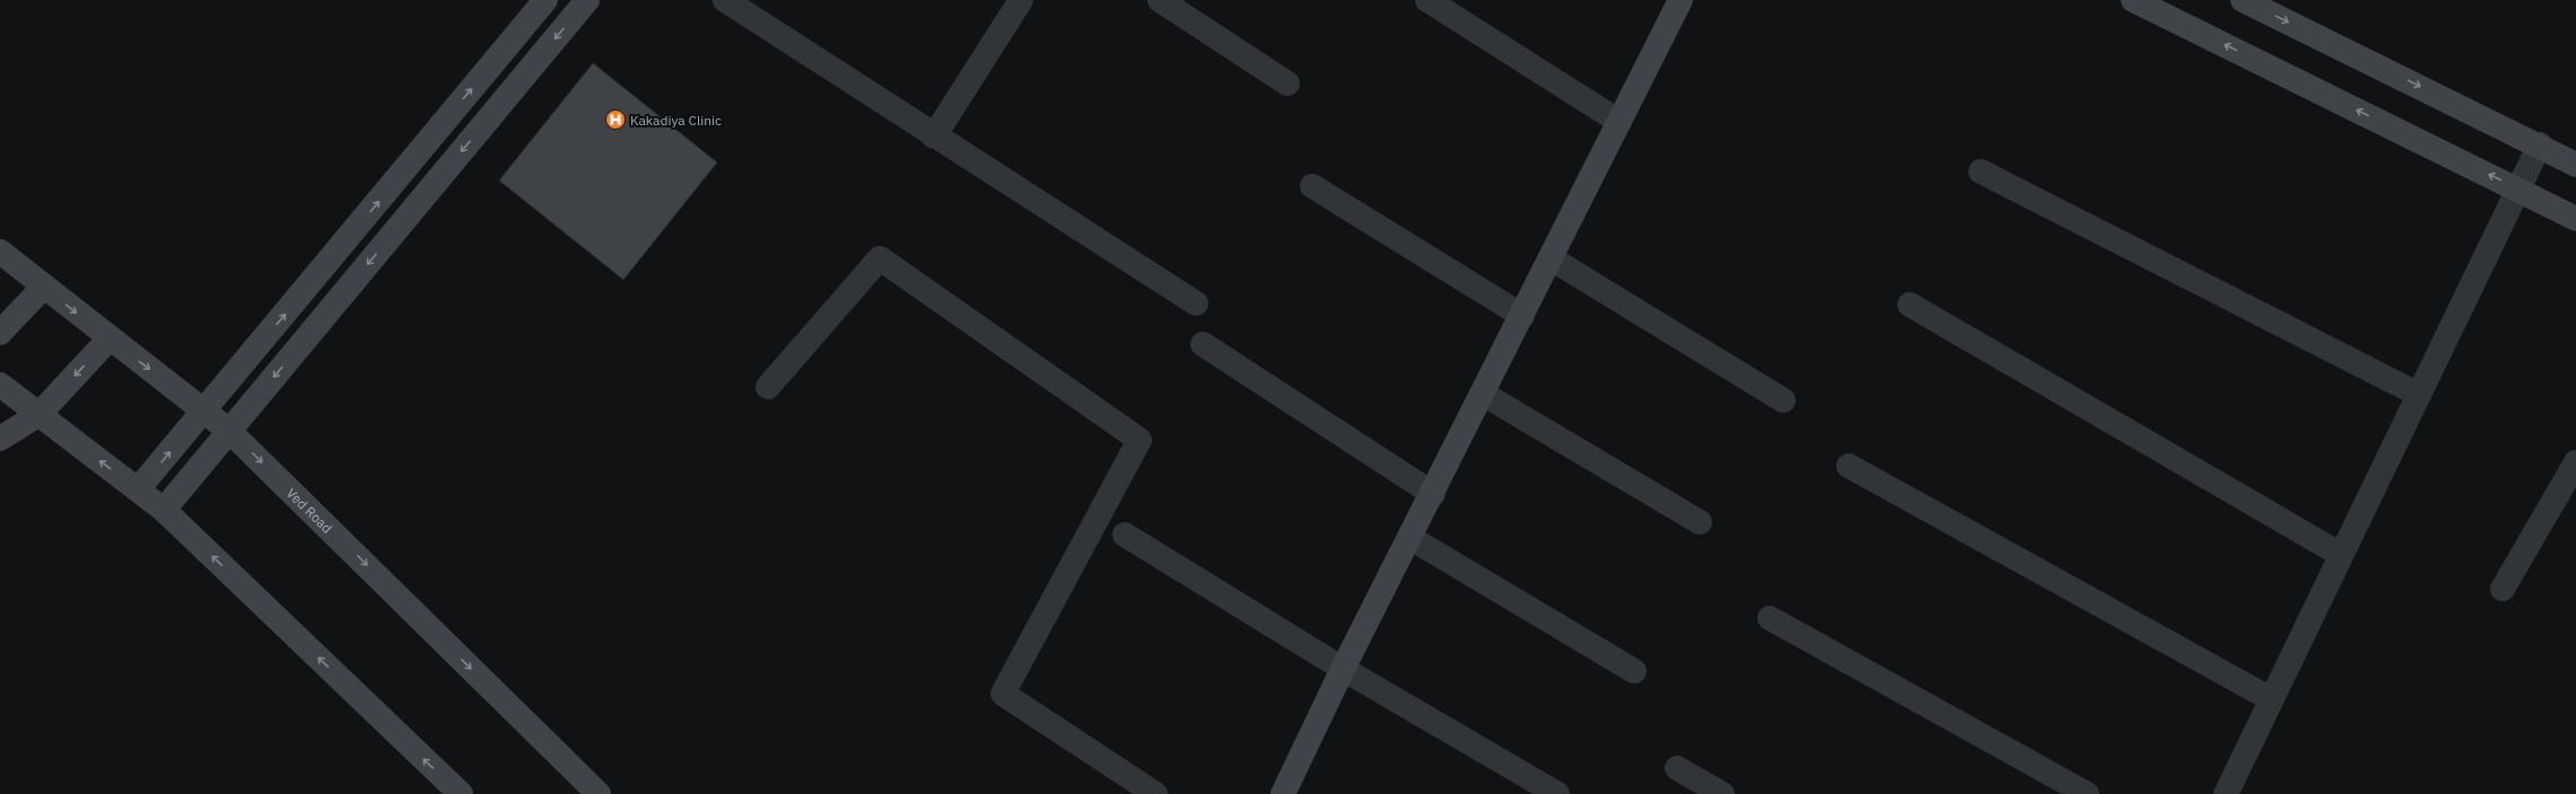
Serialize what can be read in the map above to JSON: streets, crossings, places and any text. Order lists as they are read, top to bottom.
{
  "streets": {
    "street": ["Ved Road"]
  },
  "places": {
    "hospital": ["Kakadiya Clinic"]
  }
}
